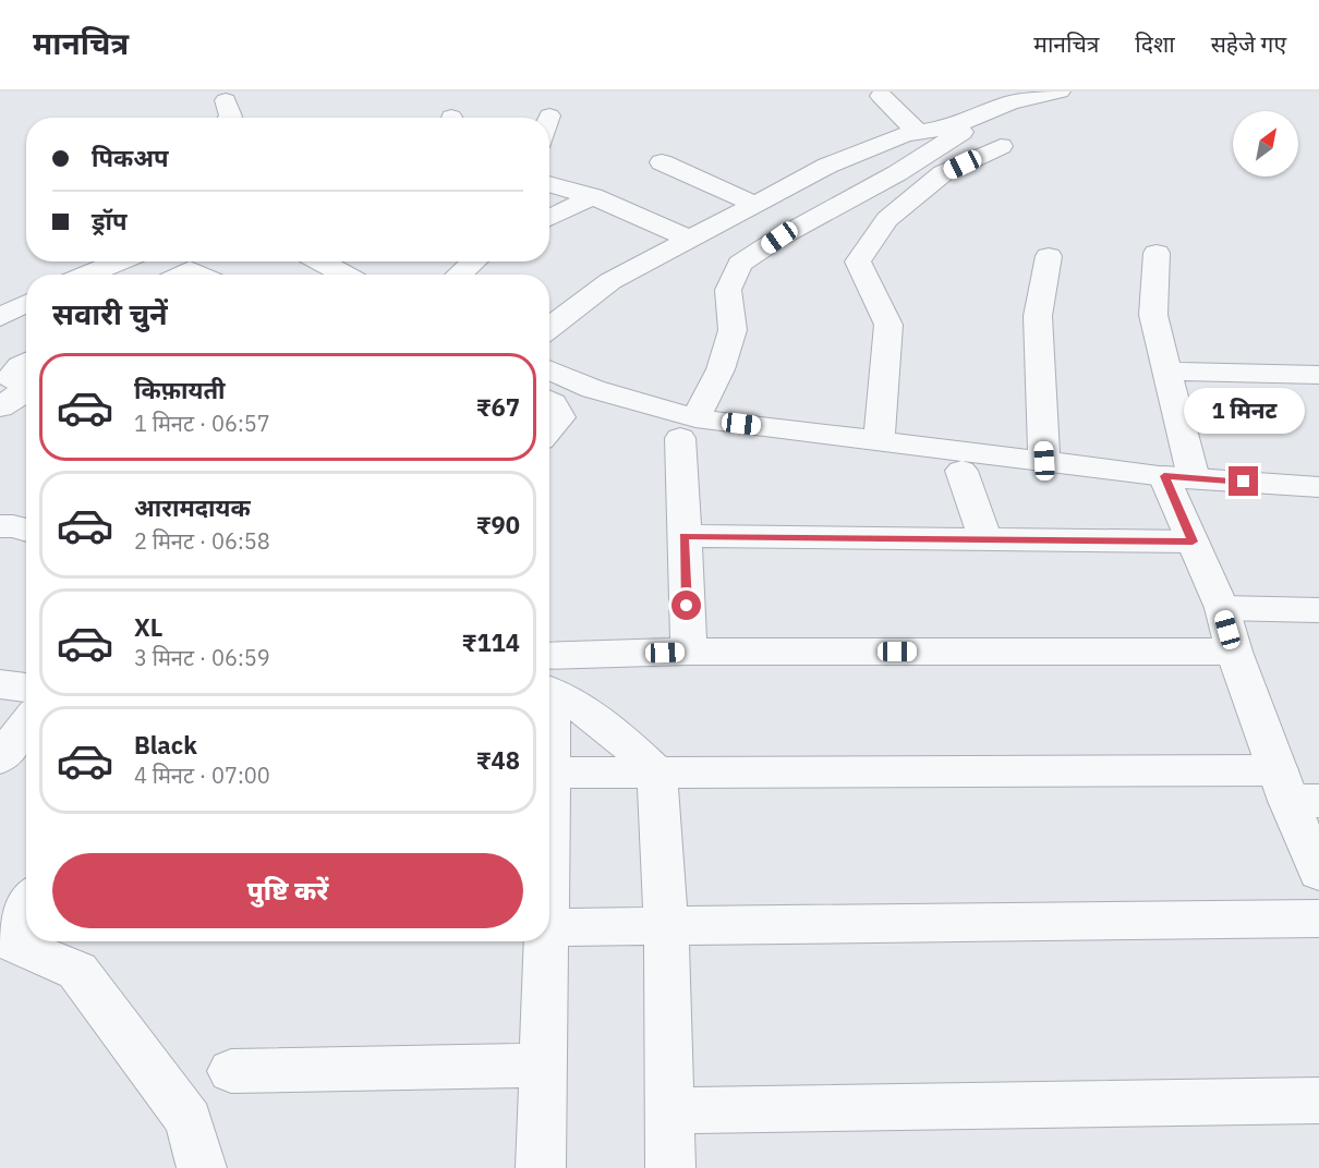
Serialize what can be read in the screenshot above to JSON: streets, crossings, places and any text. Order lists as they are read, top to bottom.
{
  "north": "top right",
  "page": {
    "header": "मानचित्र",
    "nav": ["मानचित्र", "दिशा", "सहेजे गए"],
    "banner": ["पिकअप", "ड्रॉप"],
    "heading": "सवारी चुनें",
    "list": [
      {
        "name": "किफ़ायती",
        "note": "1 मिनट · 06:57",
        "value": "₹67"
      },
      {
        "name": "आरामदायक",
        "note": "2 मिनट · 06:58",
        "value": "₹90"
      },
      {
        "name": "XL",
        "note": "3 मिनट · 06:59",
        "value": "₹114"
      },
      {
        "name": "Black",
        "note": "4 मिनट · 07:00",
        "value": "₹48"
      }
    ],
    "bubble": "1 मिनट",
    "buttons": "पुष्टि करें"
  }
}
